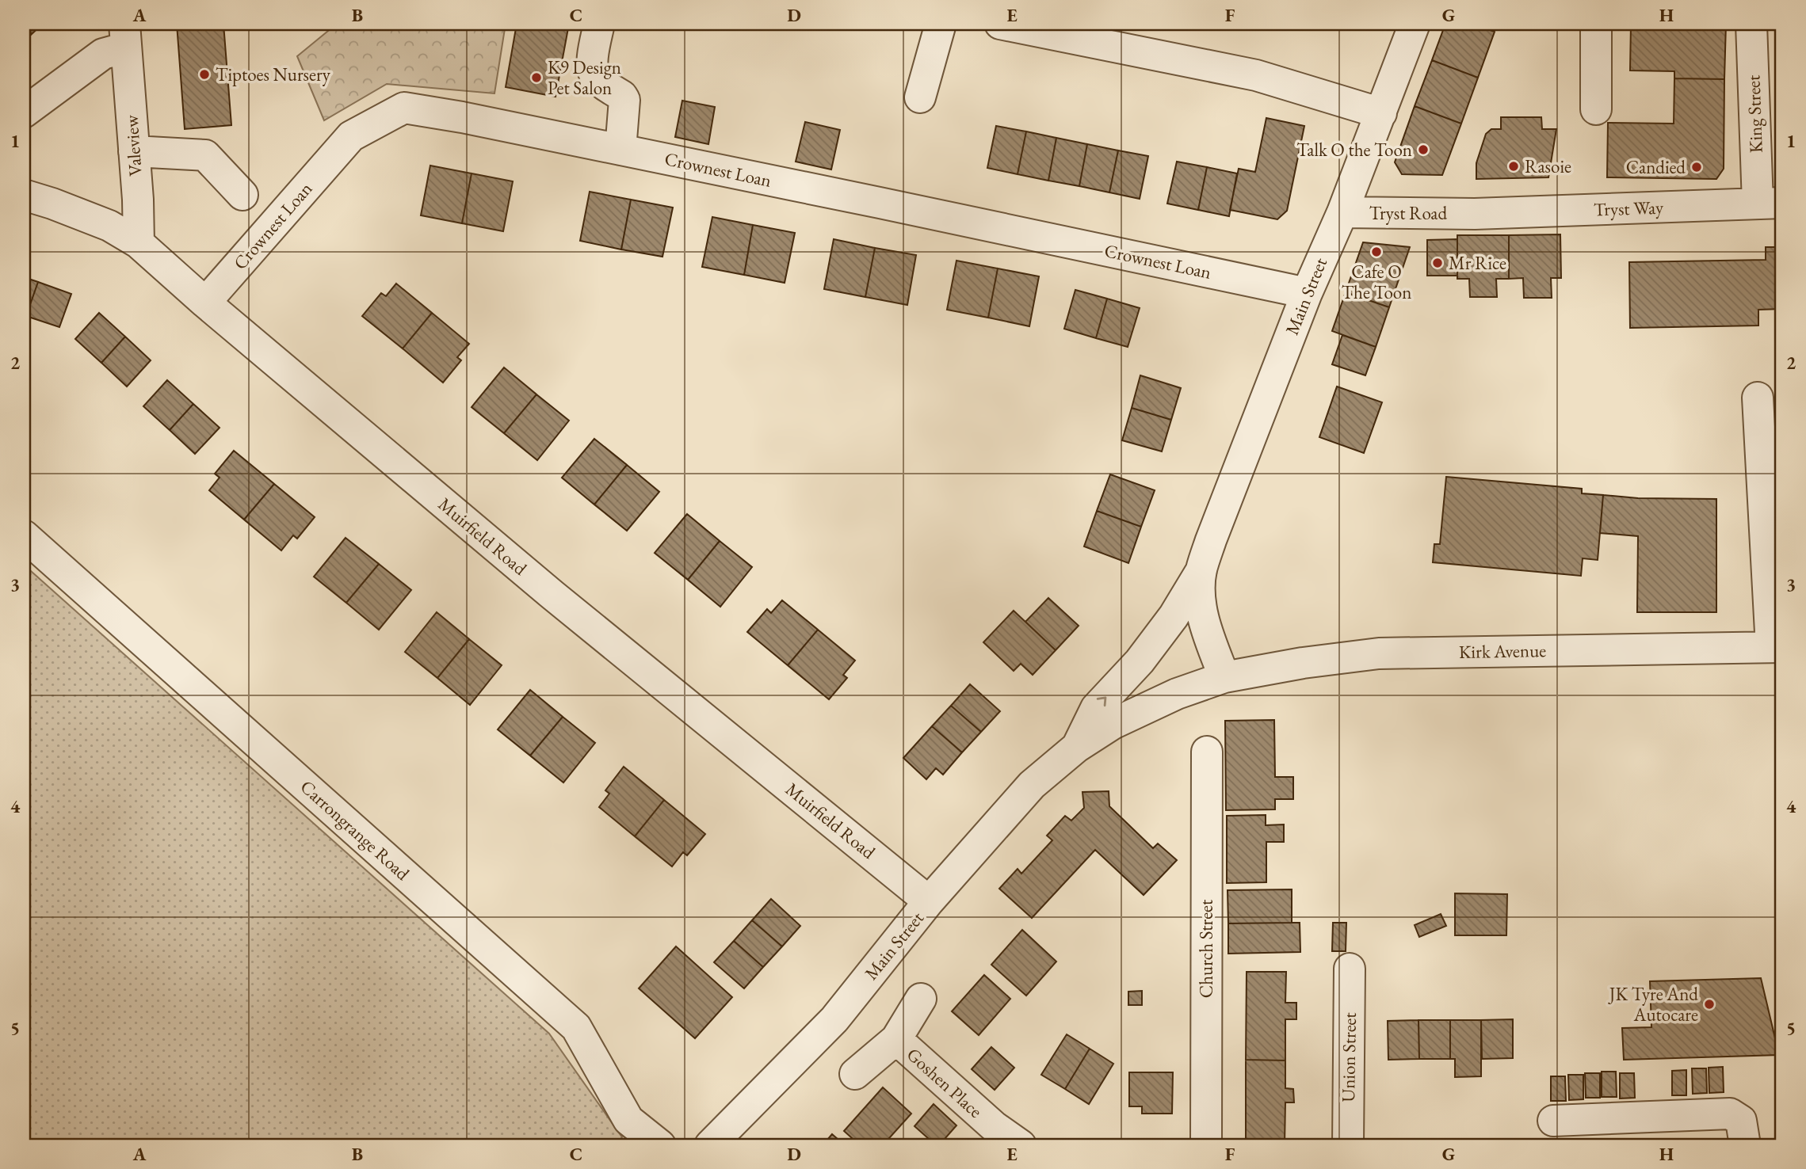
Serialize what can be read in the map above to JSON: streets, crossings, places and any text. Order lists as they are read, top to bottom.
{
  "streets": {
    "street": [
      "King Street",
      "Valeview",
      "Crownest Loan",
      "Tryst Way",
      "Tryst Road",
      "Main Street",
      "Muirfield Road",
      "Kirk Avenue",
      "Carrongrange Road",
      "Church Street",
      "Union Street",
      "Goshen Place"
    ]
  },
  "crossings": [
    ["King Street", "Tryst Way"],
    ["Valeview", "Muirfield Road"],
    ["Crownest Loan", "Main Street"],
    ["Crownest Loan", "Muirfield Road"],
    ["Tryst Way", "Tryst Road"],
    ["Tryst Road", "Main Street"],
    ["Main Street", "Muirfield Road"],
    ["Main Street", "Kirk Avenue"]
  ],
  "places": [
    "Tiptoes Nursery",
    "K9 Design Pet Salon",
    "Talk O the Toon",
    "Rasoie",
    "Candied",
    "Cafe O The Toon",
    "Mr Rice",
    "JK Tyre And Autocare"
  ],
  "grid": {
    "columns": [
      "A",
      "B",
      "C",
      "D",
      "E",
      "F",
      "G",
      "H"
    ],
    "rows": [
      "1",
      "2",
      "3",
      "4",
      "5"
    ]
  }
}
